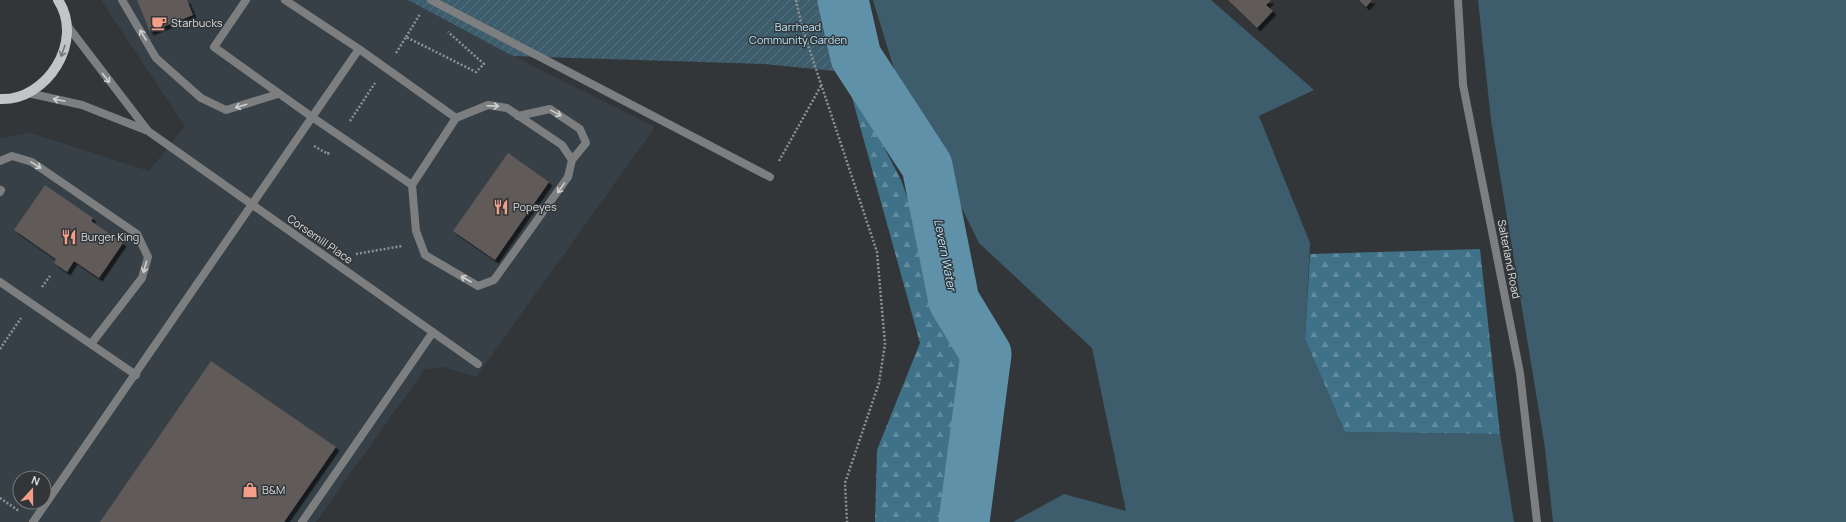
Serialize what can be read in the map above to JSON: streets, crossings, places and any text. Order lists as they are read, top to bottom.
{
  "streets": {
    "street": ["Corsemill Place", "Salterland Road"]
  },
  "water": ["Levern Water"],
  "parks": ["Barrhead Community Garden"],
  "places": {
    "cafe": ["Starbucks"],
    "restaurant": ["Popeyes", "Burger King"],
    "shop": ["B&M"]
  },
  "north": "top"
}
